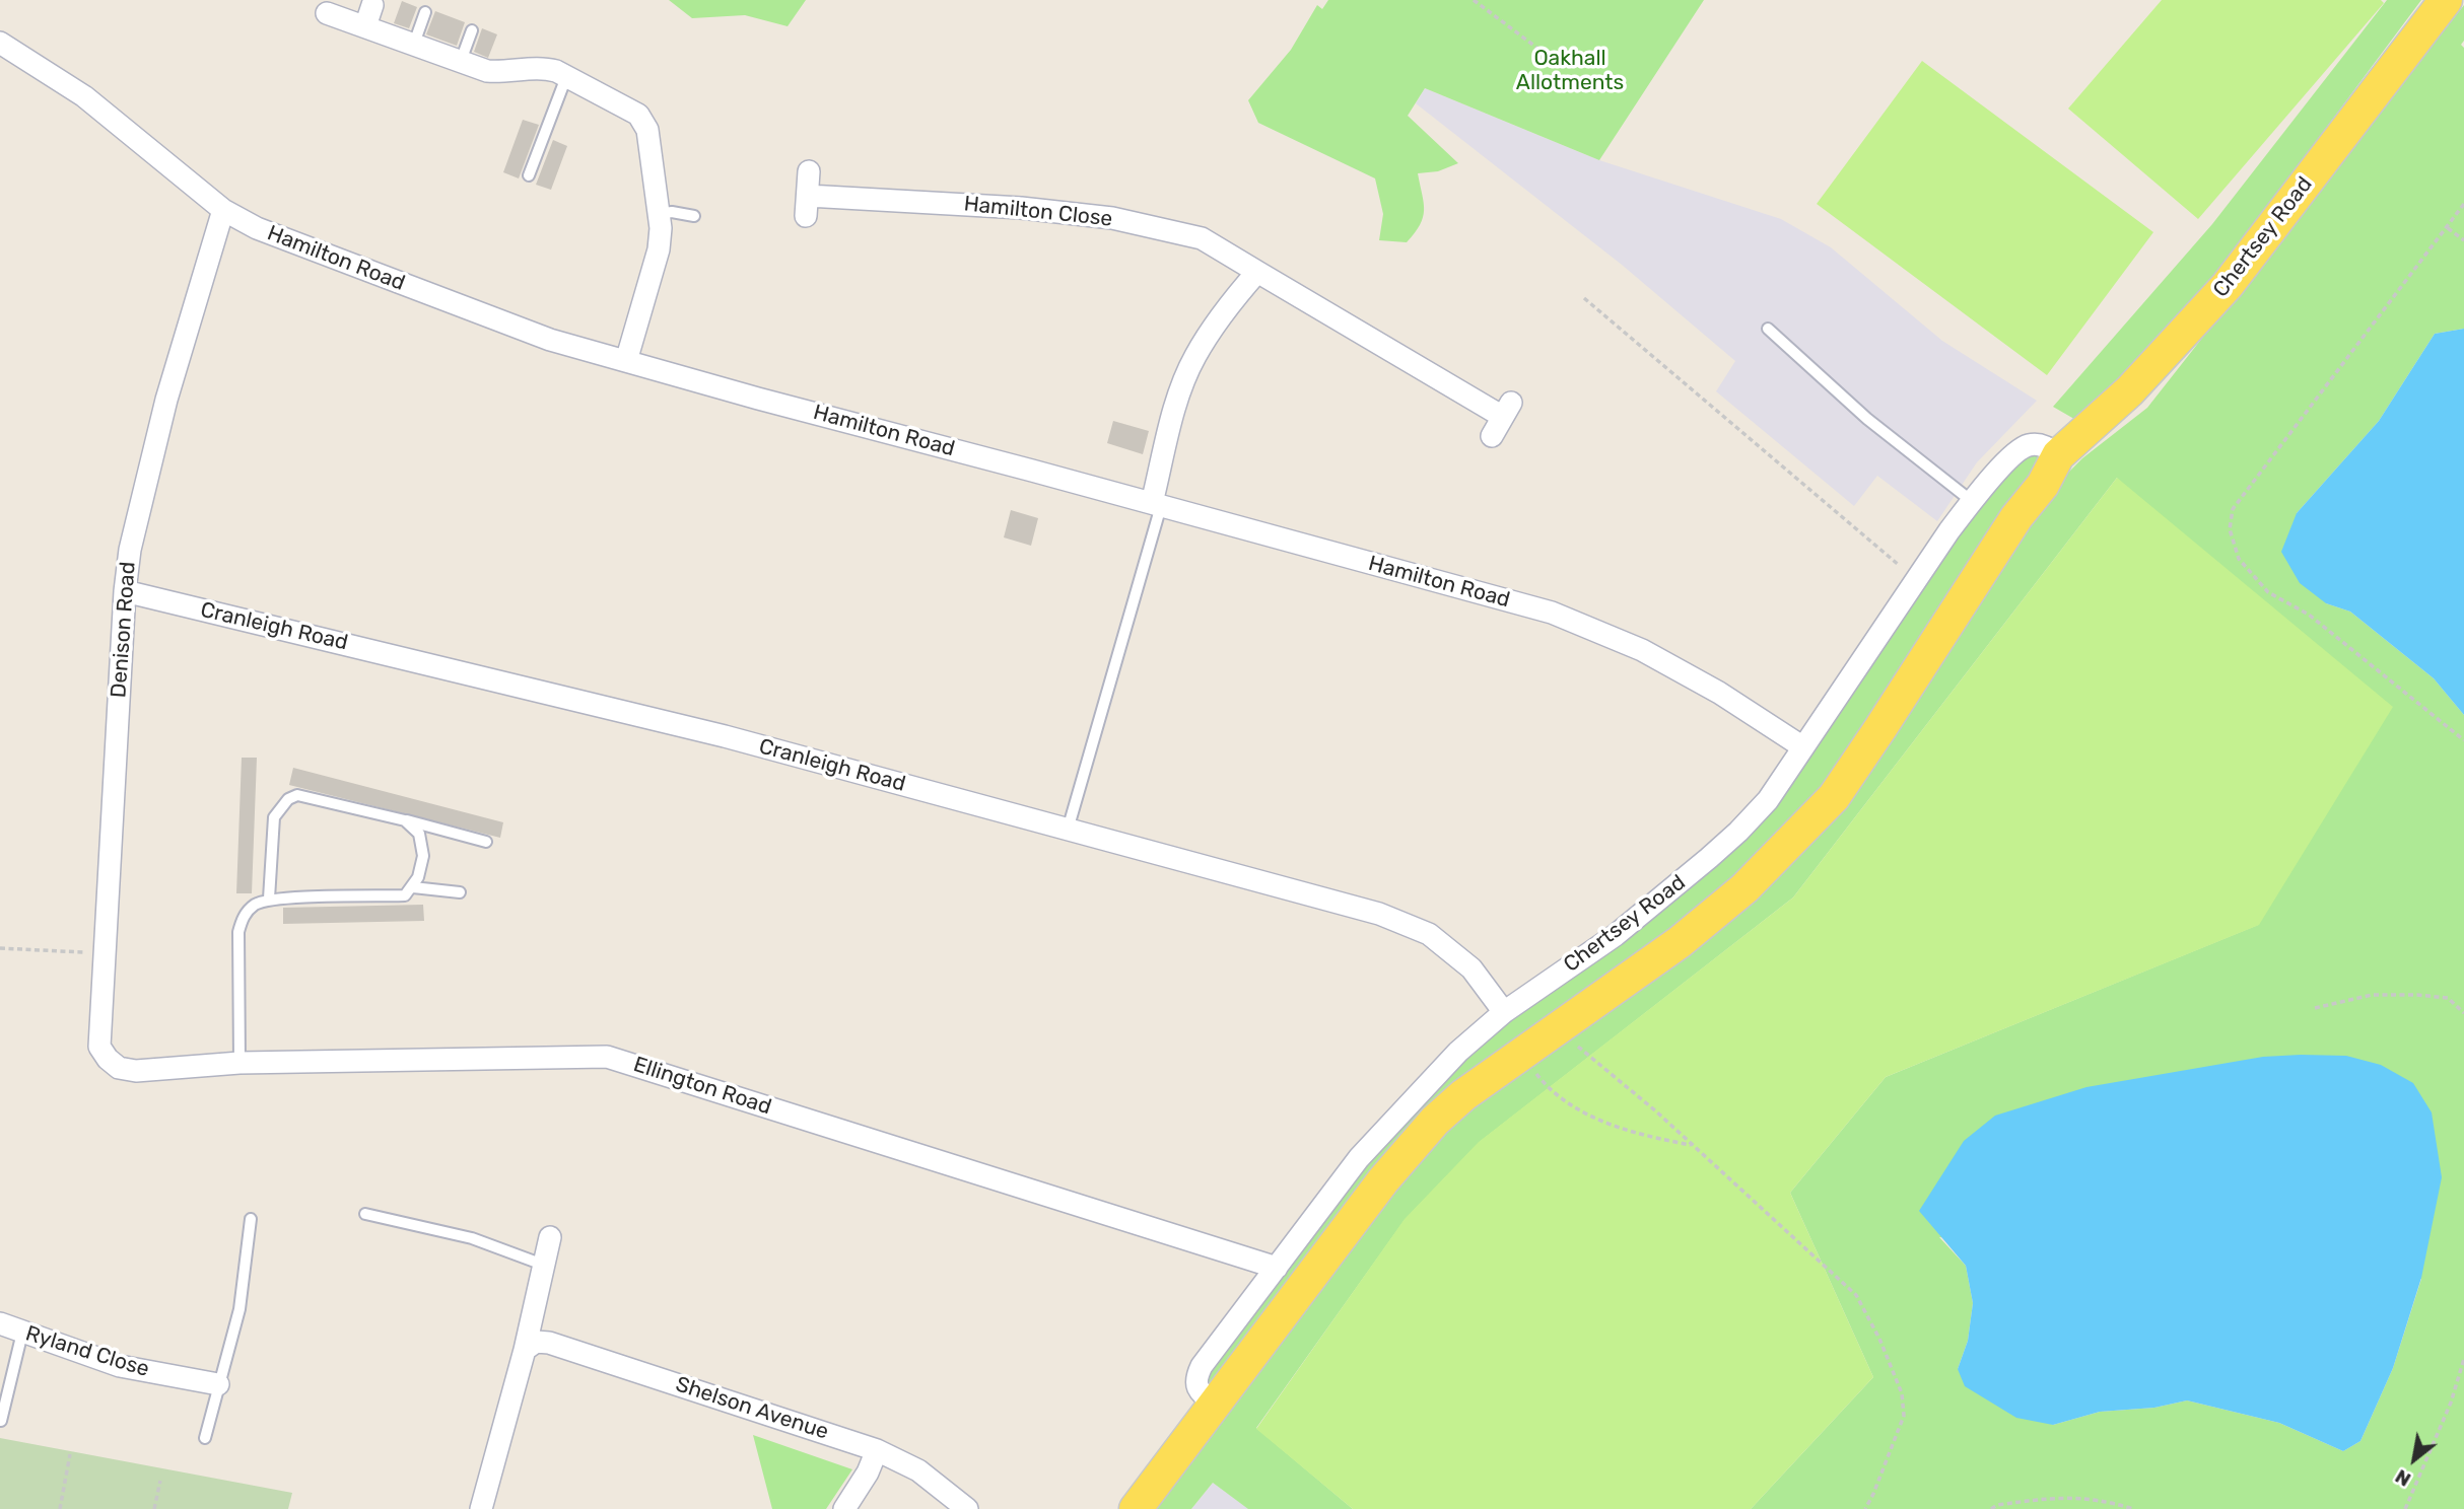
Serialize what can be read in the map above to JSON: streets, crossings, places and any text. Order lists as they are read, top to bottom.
{
  "streets": {
    "main road": ["Chertsey Road"],
    "street": [
      "Hamilton Close",
      "Hamilton Road",
      "Cranleigh Road",
      "Denison Road",
      "Ellington Road",
      "Ryland Close",
      "Shelson Avenue"
    ]
  },
  "crossings": [
    ["Chertsey Road", "Hamilton Road"],
    ["Chertsey Road", "Cranleigh Road"],
    ["Chertsey Road", "Ellington Road"],
    ["Hamilton Road", "Denison Road"],
    ["Cranleigh Road", "Denison Road"],
    ["Denison Road", "Ellington Road"]
  ],
  "parks": ["Oakhall Allotments"],
  "north": "bottom left"
}
